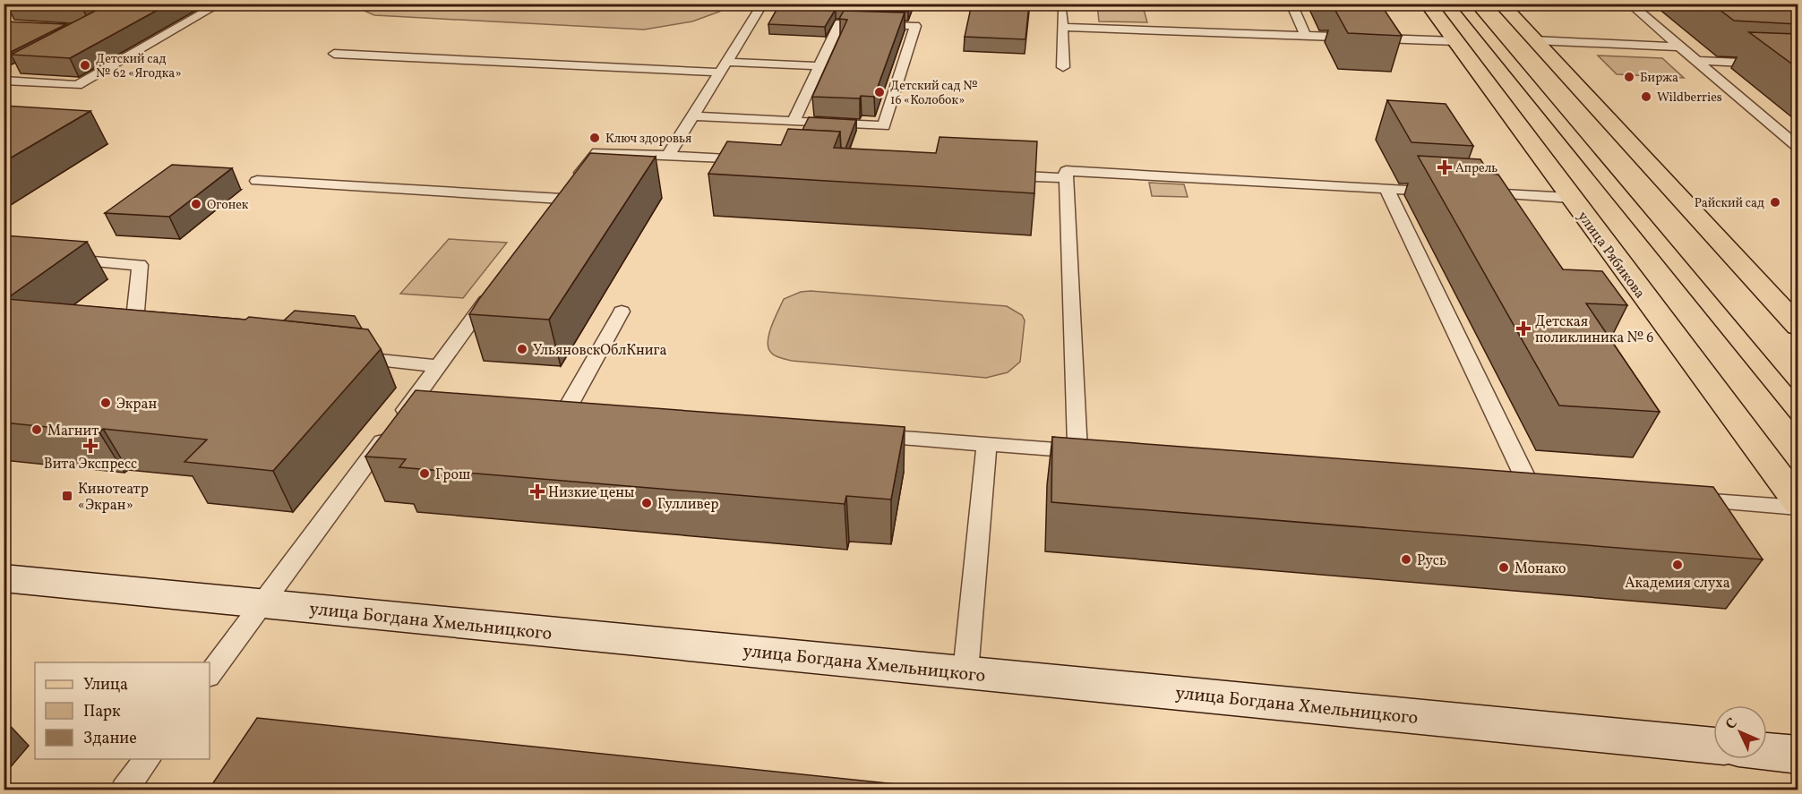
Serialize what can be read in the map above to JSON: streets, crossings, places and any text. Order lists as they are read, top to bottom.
{
  "streets": {
    "main road": ["улица Рябикова"],
    "street": ["улица Богдана Хмельницкого"]
  },
  "places": {
    "other": [
      "Детский сад № 62 «Ягодка»",
      "Биржа",
      "Детский сад № 16 «Колобок»",
      "Wildberries",
      "Ключ здоровья",
      "Райский сад",
      "Огонек",
      "УльяновскОблКнига",
      "Экран",
      "Магнит",
      "Грош",
      "Гулливер",
      "Русь",
      "Академия слуха",
      "Монако"
    ],
    "health": [
      "Апрель",
      "Детская поликлиника № 6",
      "Вита Экспресс",
      "Низкие цены"
    ],
    "transit": ["Кинотеатр «Экран»"]
  },
  "legend": ["Улица", "Парк", "Здание"],
  "north": "top left"
}
